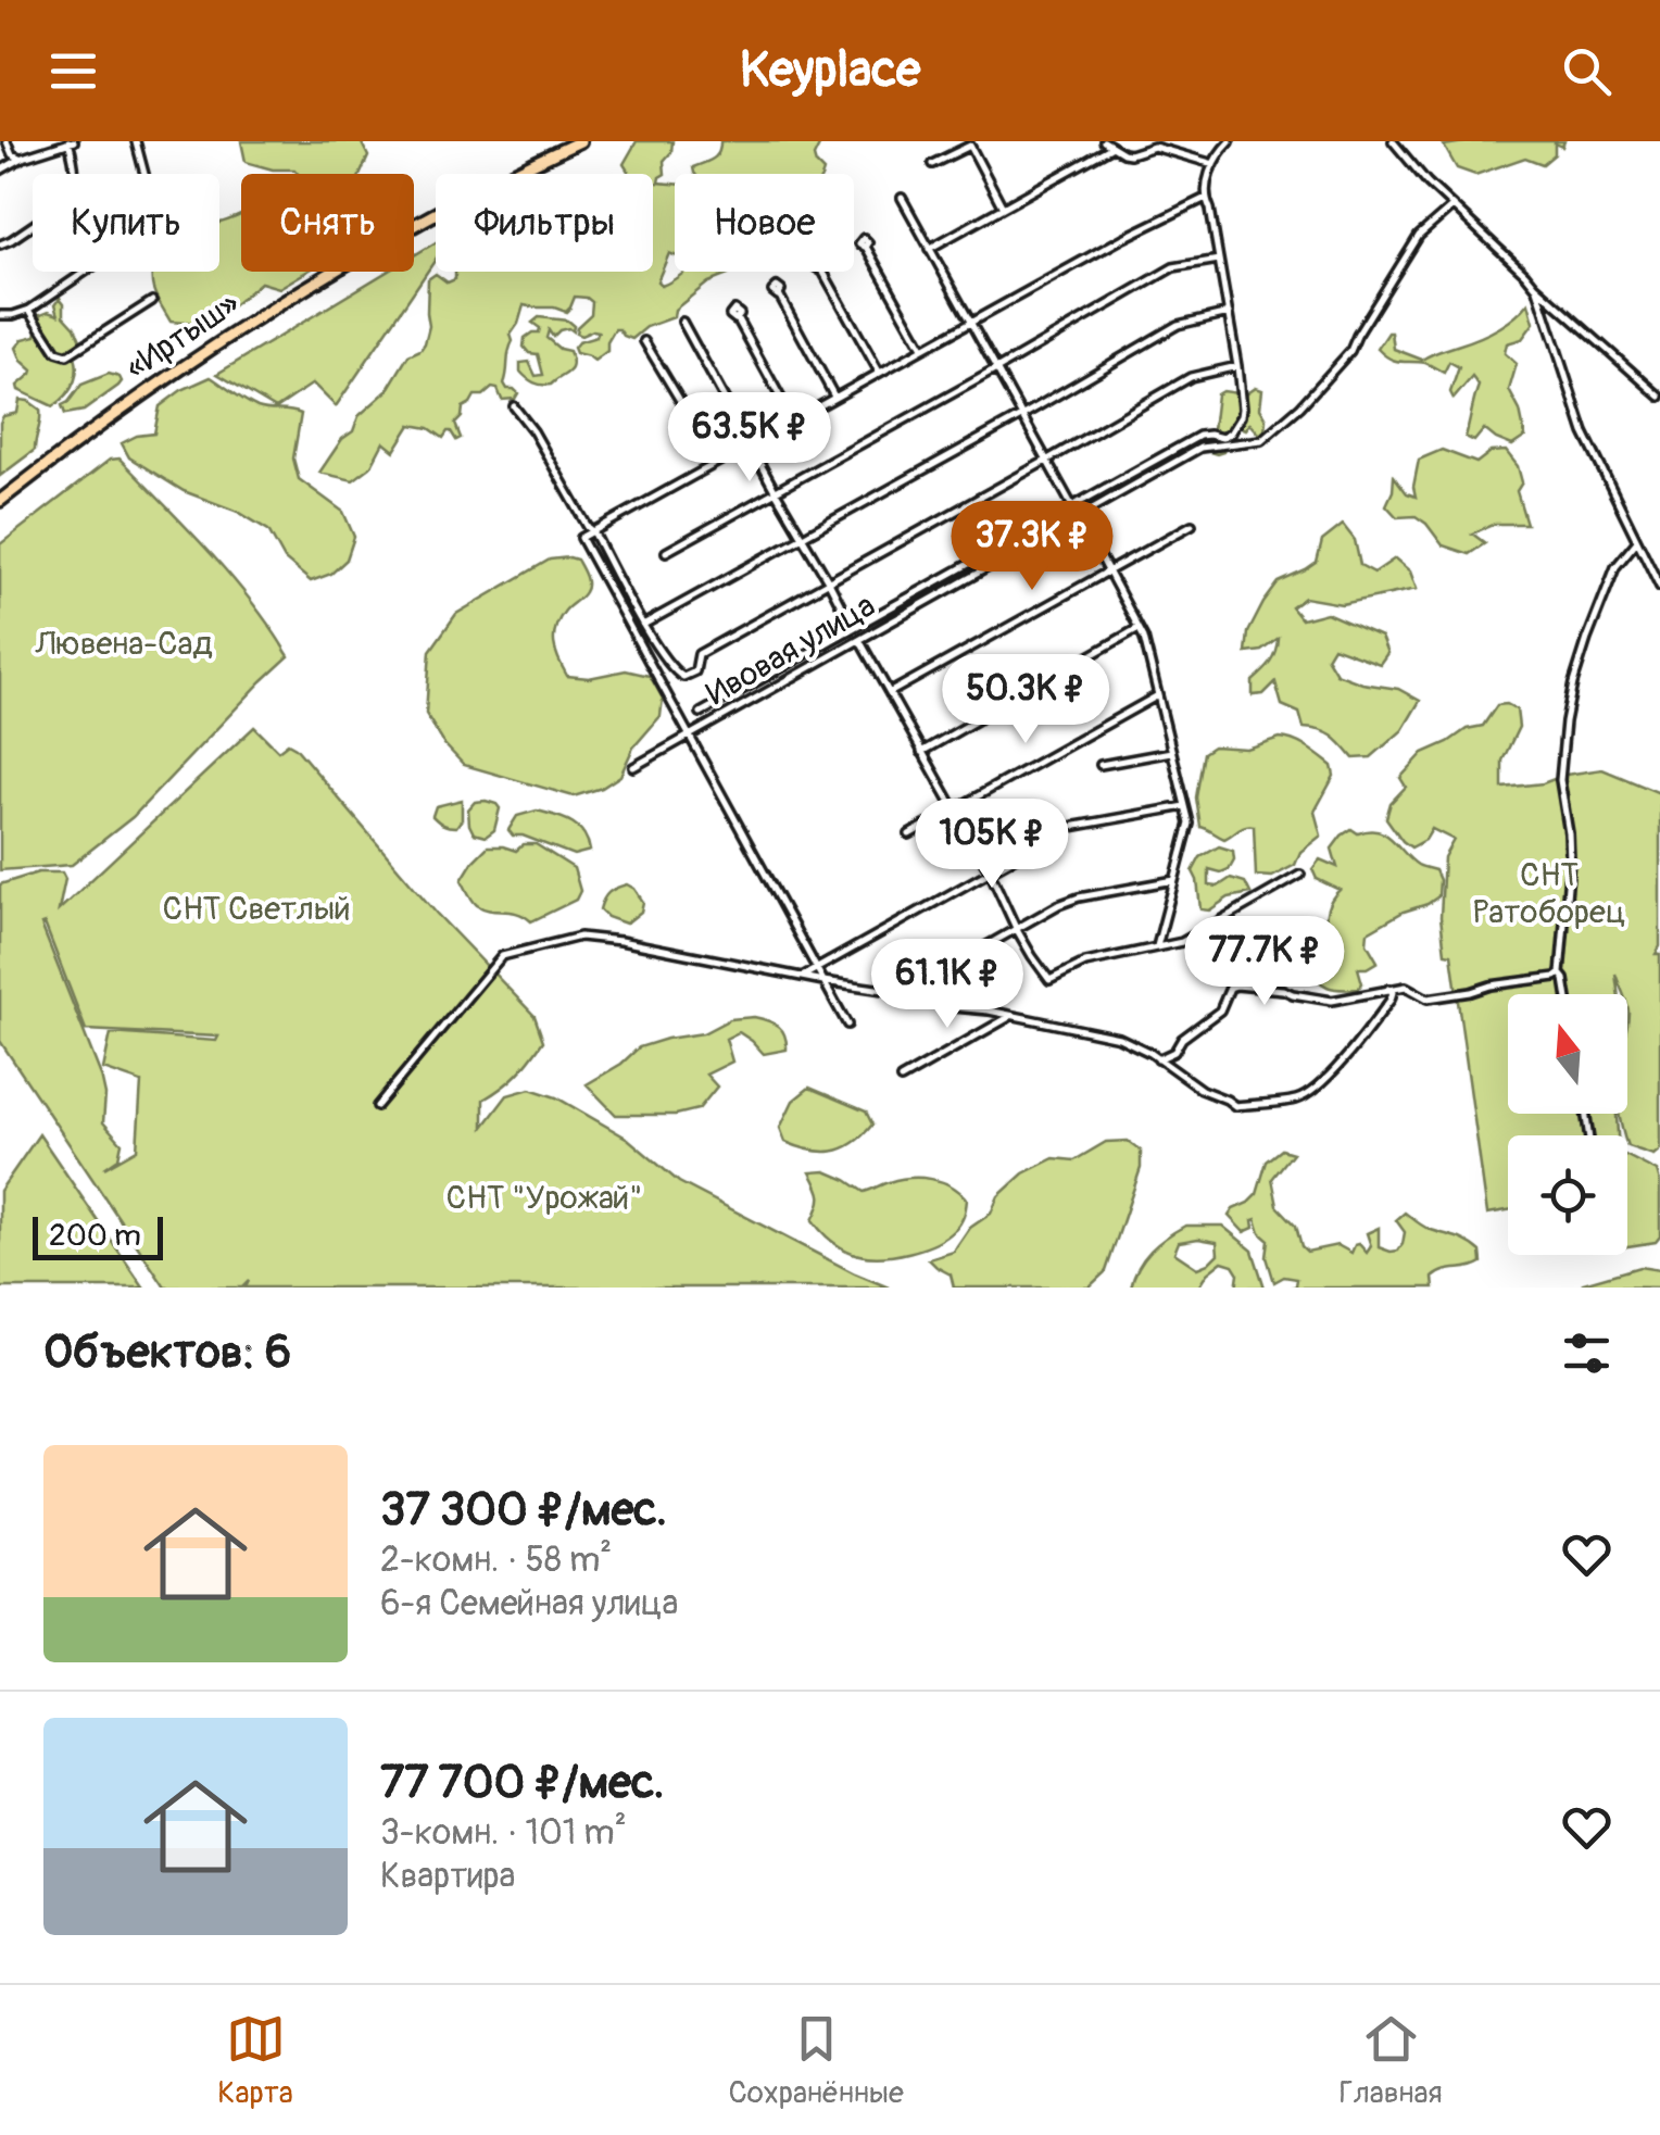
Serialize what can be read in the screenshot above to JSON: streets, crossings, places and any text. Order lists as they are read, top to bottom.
{
  "streets": {
    "highway": ["«Иртыш»"],
    "street": ["Ивовая улица"]
  },
  "parks": [
    "Лювена-Сад",
    "СНТ Ратоборец",
    "СНТ Светлый",
    "СНТ \"Урожай\""
  ],
  "scale_bar": "200 m",
  "north": "top",
  "page": {
    "header": "Keyplace",
    "chip": [
      "Купить",
      "Снять",
      "Фильтры",
      "Новое"
    ],
    "price": [
      "63.5K ₽",
      "37.3K ₽",
      "50.3K ₽",
      "105K ₽",
      "77.7K ₽",
      "61.1K ₽"
    ],
    "scale": "200 m",
    "heading": "Объектов: 6",
    "list": [
      {
        "name": "37 300 ₽/мес.",
        "note": "2-комн. · 58 m² · 6-я Семейная улица"
      },
      {
        "name": "77 700 ₽/мес.",
        "note": "3-комн. · 101 m² · Квартира"
      }
    ],
    "tabs": ["Карта", "Сохранённые", "Главная"]
  }
}
